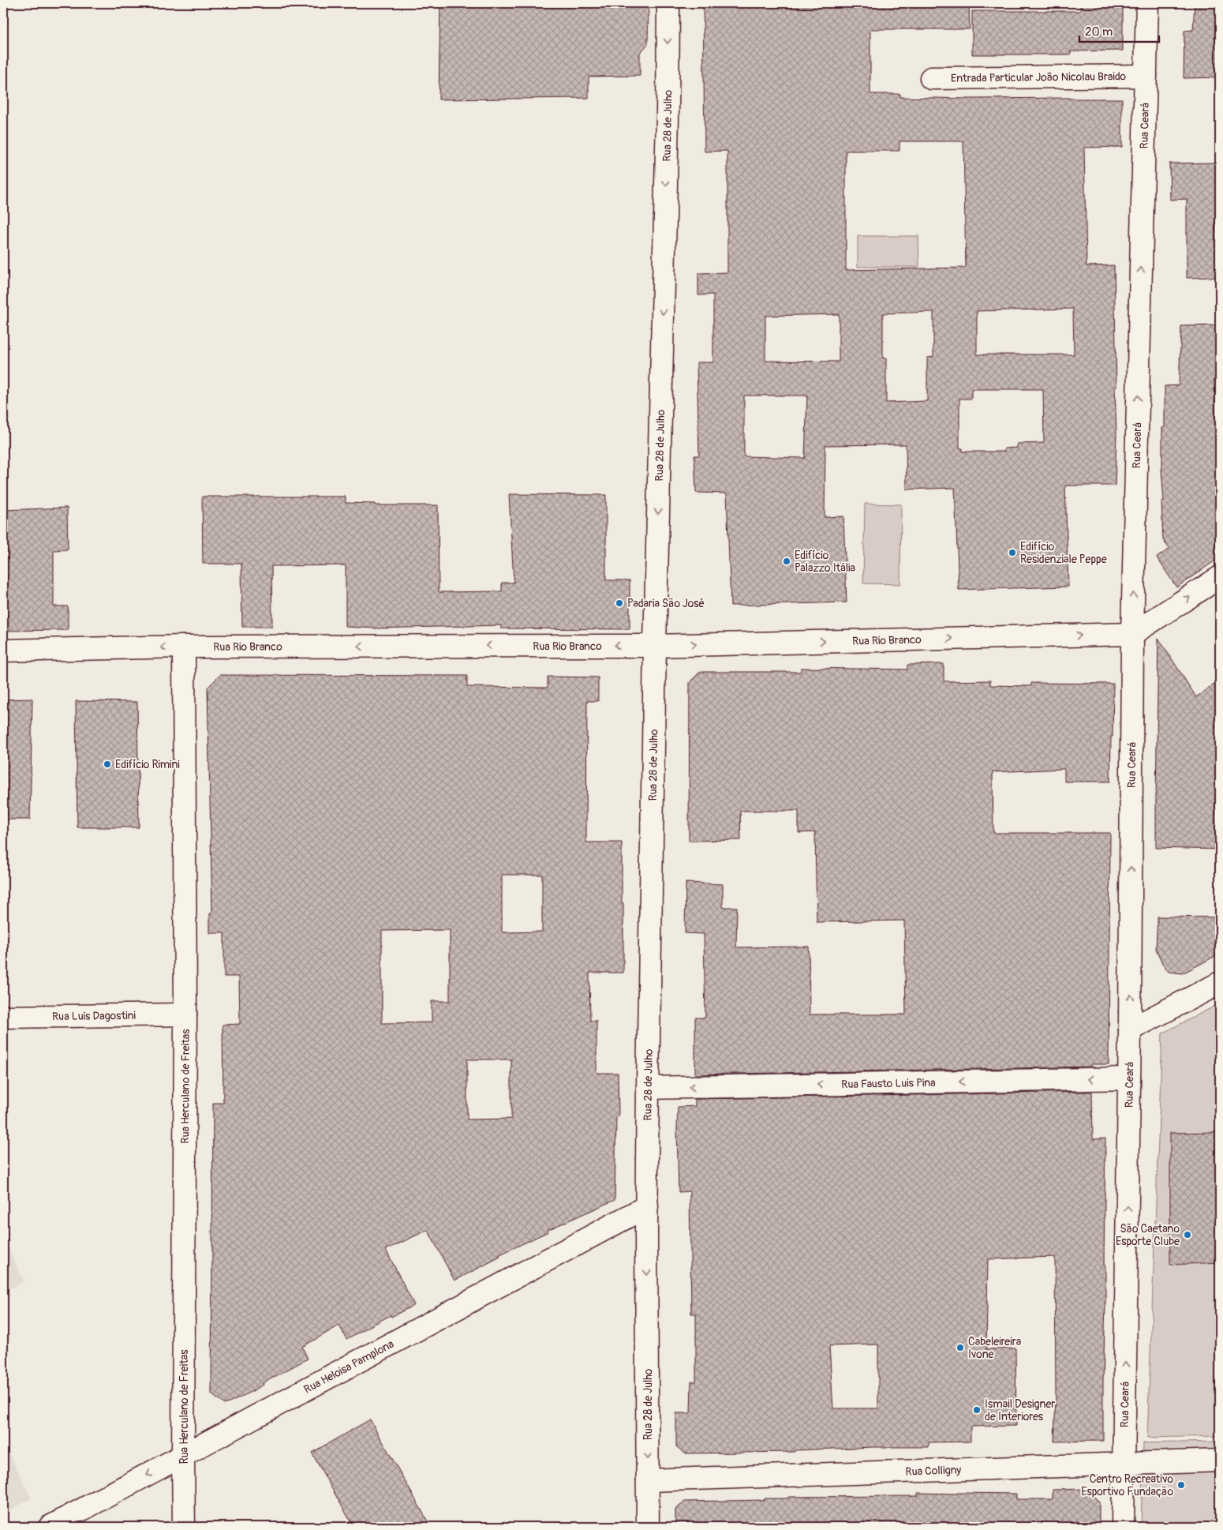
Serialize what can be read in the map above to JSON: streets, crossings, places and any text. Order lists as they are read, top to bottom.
{
  "streets": {
    "street": [
      "Entrada Particular João Nicolau Braido",
      "Rua 28 de Julho",
      "Rua Ceará",
      "Rua Rio Branco",
      "Rua Luis Dagostini",
      "Rua Fausto Luis Pina",
      "Rua Herculano de Freitas",
      "Rua Heloisa Pamplona",
      "Rua Colligny"
    ]
  },
  "crossings": [
    ["Entrada Particular João Nicolau Braido", "Rua Ceará"],
    ["Rua 28 de Julho", "Rua Rio Branco"],
    ["Rua 28 de Julho", "Rua Fausto Luis Pina"],
    ["Rua 28 de Julho", "Rua Heloisa Pamplona"],
    ["Rua 28 de Julho", "Rua Colligny"],
    ["Rua Ceará", "Rua Rio Branco"],
    ["Rua Ceará", "Rua Fausto Luis Pina"],
    ["Rua Ceará", "Rua Colligny"],
    ["Rua Rio Branco", "Rua Herculano de Freitas"],
    ["Rua Luis Dagostini", "Rua Herculano de Freitas"],
    ["Rua Herculano de Freitas", "Rua Heloisa Pamplona"]
  ],
  "one_way": ["Rua 28 de Julho", "Rua Ceará", "Rua Fausto Luis Pina"],
  "places": [
    "Edifício Residenziale Peppe",
    "Edifício Palazzo Itália",
    "Padaria São José",
    "Edifício Rimini",
    "São Caetano Esporte Clube",
    "Cabeleireira Ivone",
    "Ismail Designer de Interiores",
    "Centro Recreativo Esportivo Fundação"
  ],
  "scale_bar": "20 m"
}
